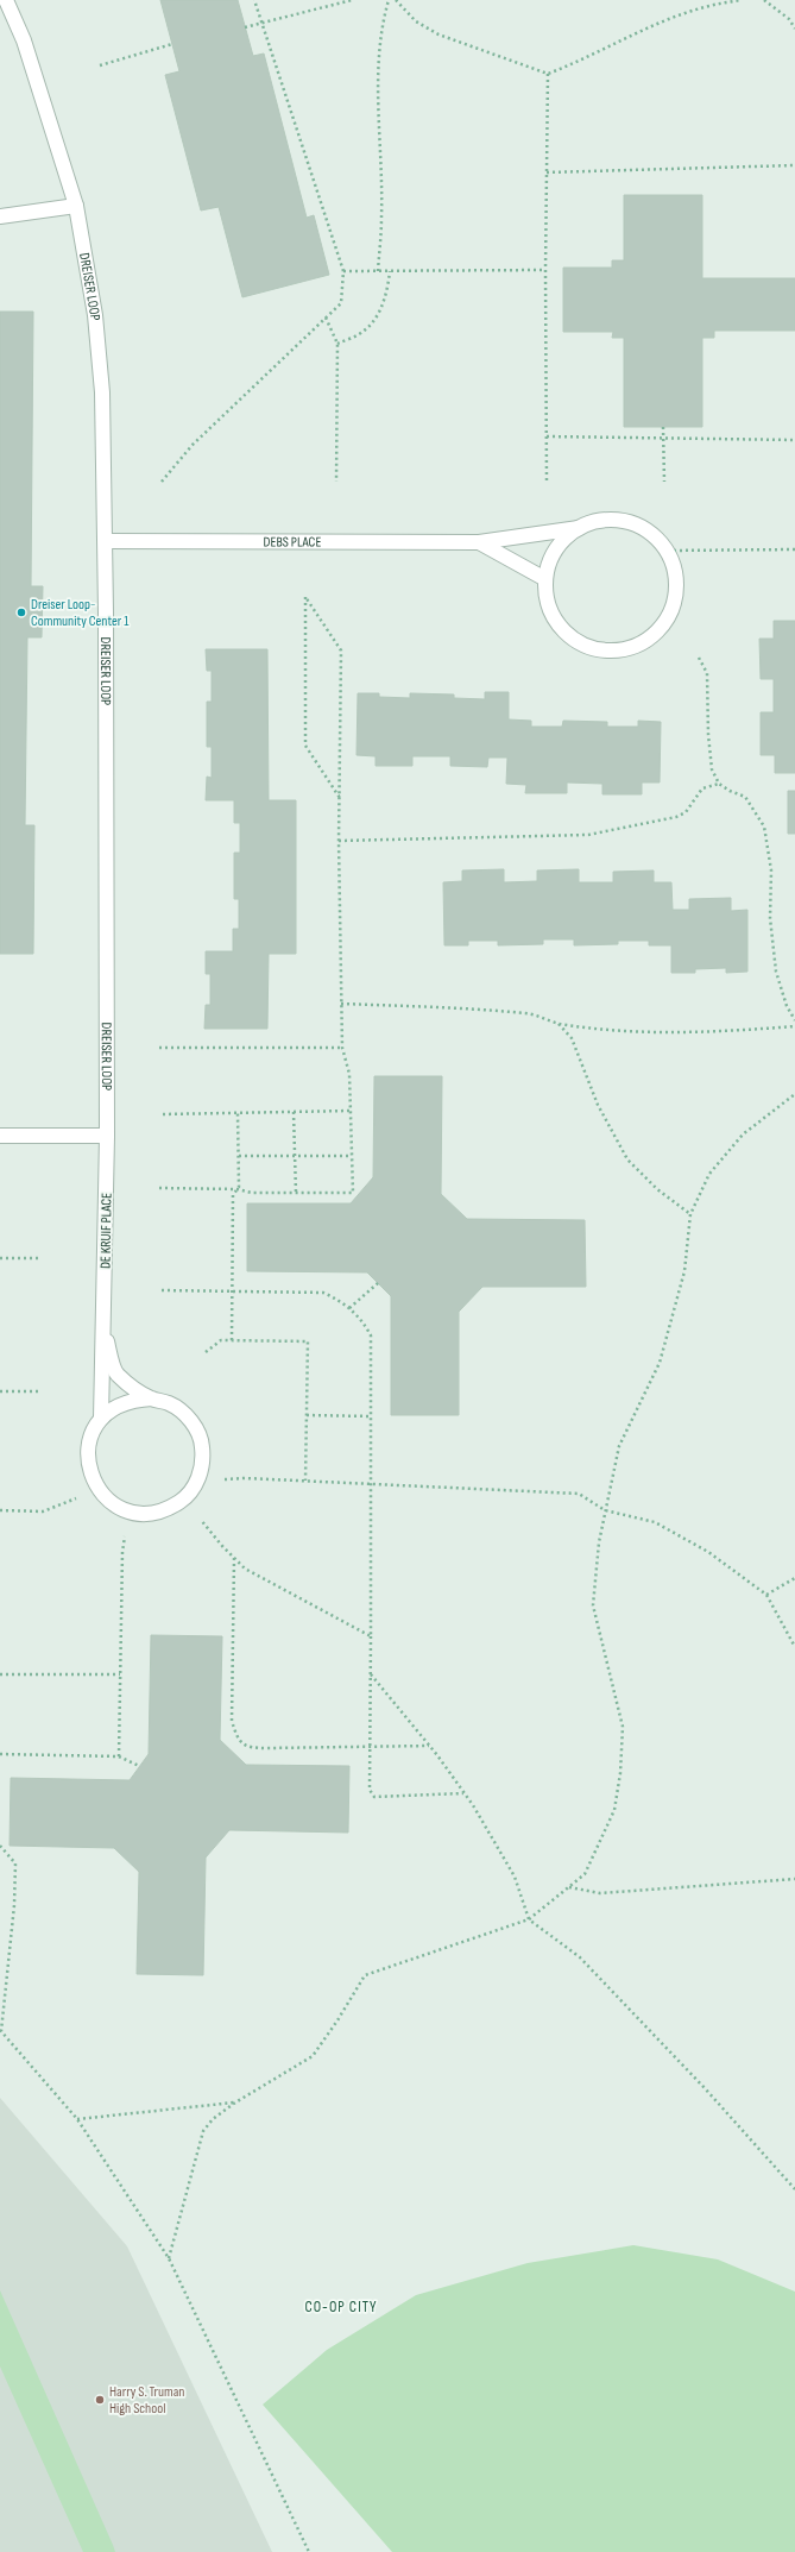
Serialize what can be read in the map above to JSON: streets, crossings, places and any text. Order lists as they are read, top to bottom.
{
  "streets": {
    "street": ["DREISER LOOP", "DEBS PLACE", "DE KRUIF PLACE"]
  },
  "crossings": [
    ["DREISER LOOP", "DEBS PLACE"],
    ["DREISER LOOP", "DE KRUIF PLACE"]
  ],
  "districts": ["CO-OP CITY"],
  "places": ["Dreiser Loop- Community Center 1", "Harry S. Truman High School"]
}
